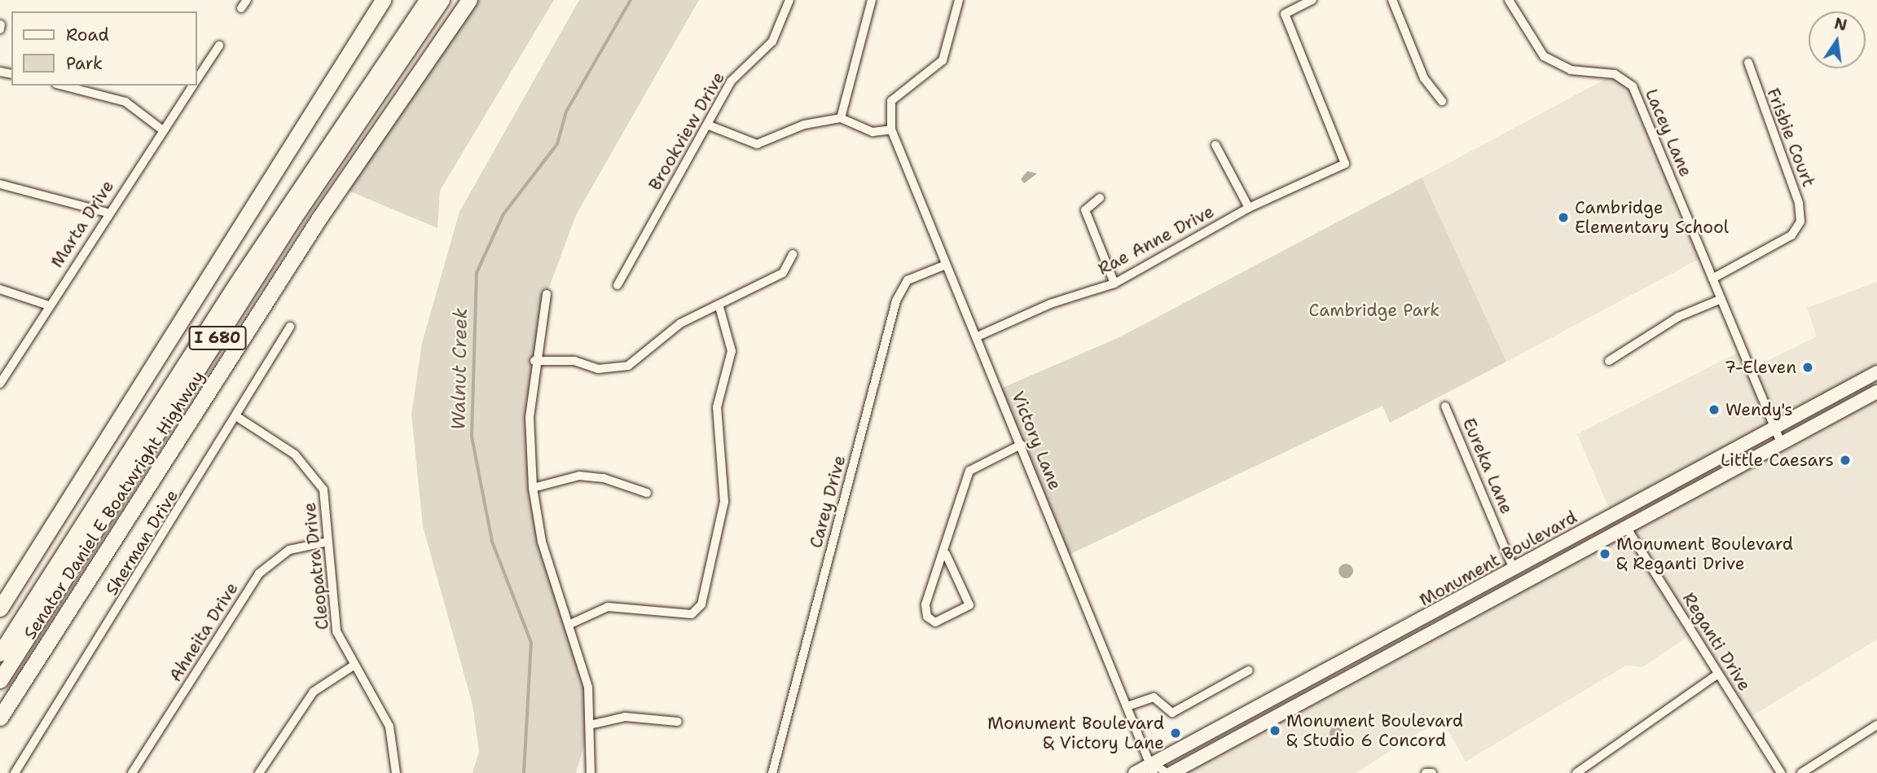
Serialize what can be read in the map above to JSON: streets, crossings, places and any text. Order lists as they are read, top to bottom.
{
  "streets": {
    "highway": ["I 680", "Senator Daniel E Boatwright Highway"],
    "main road": ["Monument Boulevard"],
    "street": [
      "Brookview Drive",
      "Lacey Lane",
      "Frisbie Court",
      "Marta Drive",
      "Rae Anne Drive",
      "Victory Lane",
      "Eureka Lane",
      "Carey Drive",
      "Sherman Drive",
      "Cleopatra Drive",
      "Ahneita Drive",
      "Reganti Drive"
    ]
  },
  "crossings": [
    ["Lacey Lane", "Frisbie Court"],
    ["Lacey Lane", "Monument Boulevard"],
    ["Rae Anne Drive", "Victory Lane"],
    ["Victory Lane", "Carey Drive"],
    ["Victory Lane", "Monument Boulevard"],
    ["Eureka Lane", "Monument Boulevard"],
    ["Sherman Drive", "Cleopatra Drive"],
    ["Monument Boulevard", "Reganti Drive"],
    ["Cleopatra Drive", "Ahneita Drive"]
  ],
  "water": ["Walnut Creek"],
  "parks": ["Cambridge Park"],
  "places": [
    "Cambridge Elementary School",
    "7-Eleven",
    "Wendy's",
    "Little Caesars",
    "Monument Boulevard & Reganti Drive",
    "Monument Boulevard & Studio 6 Concord",
    "Monument Boulevard & Victory Lane"
  ],
  "legend": ["Road", "Park"],
  "north": "top"
}
